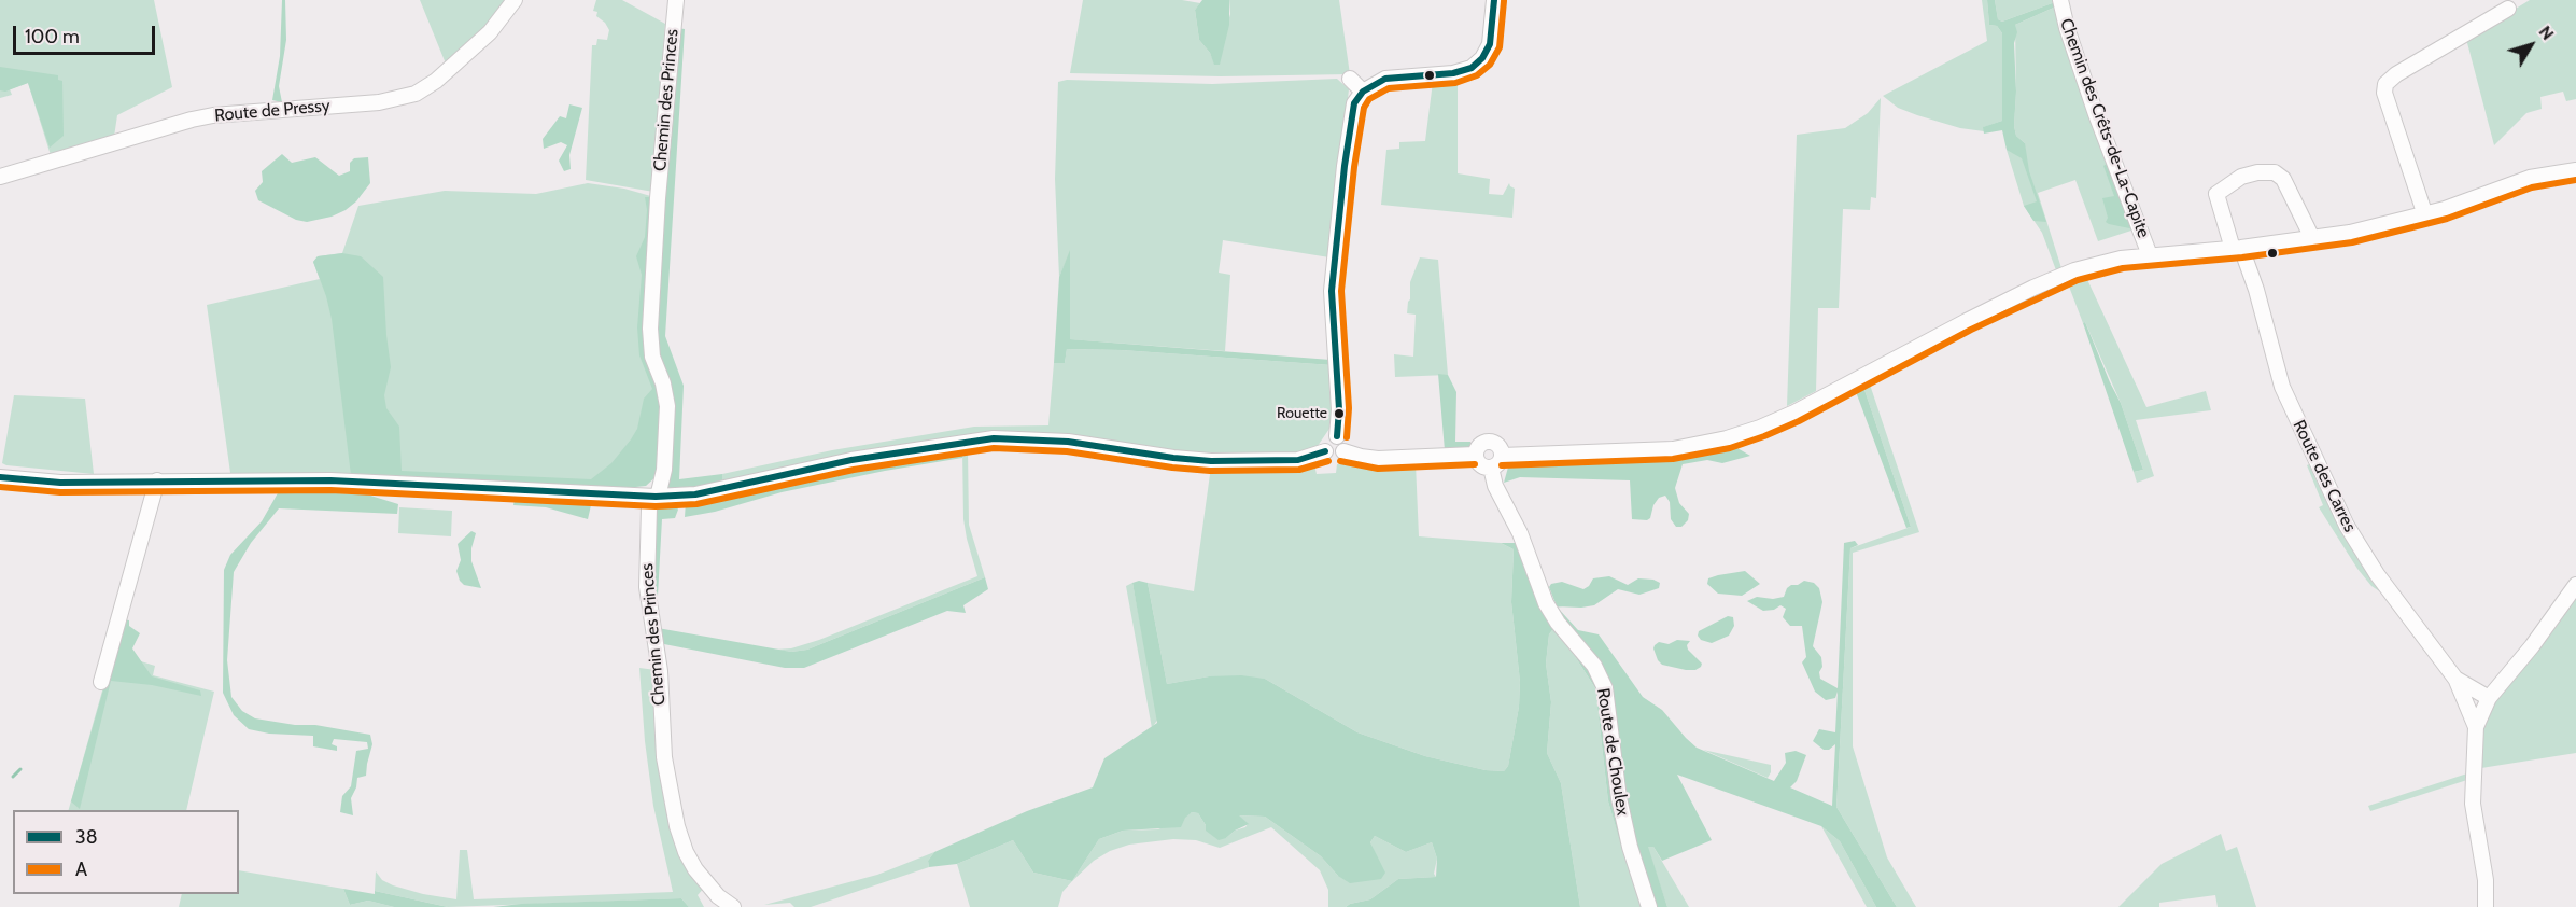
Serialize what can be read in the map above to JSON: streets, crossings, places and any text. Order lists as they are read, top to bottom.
{
  "streets": {
    "street": [
      "Chemin des Princes",
      "Route de Pressy",
      "Chemin des Crêts-de-La-Capite",
      "Route des Carres",
      "Route de Choulex"
    ]
  },
  "places": ["Rouette"],
  "lines": ["transit line 38", "transit line A"],
  "legend": ["38", "A"],
  "scale_bar": "100 m",
  "north": "top right"
}
